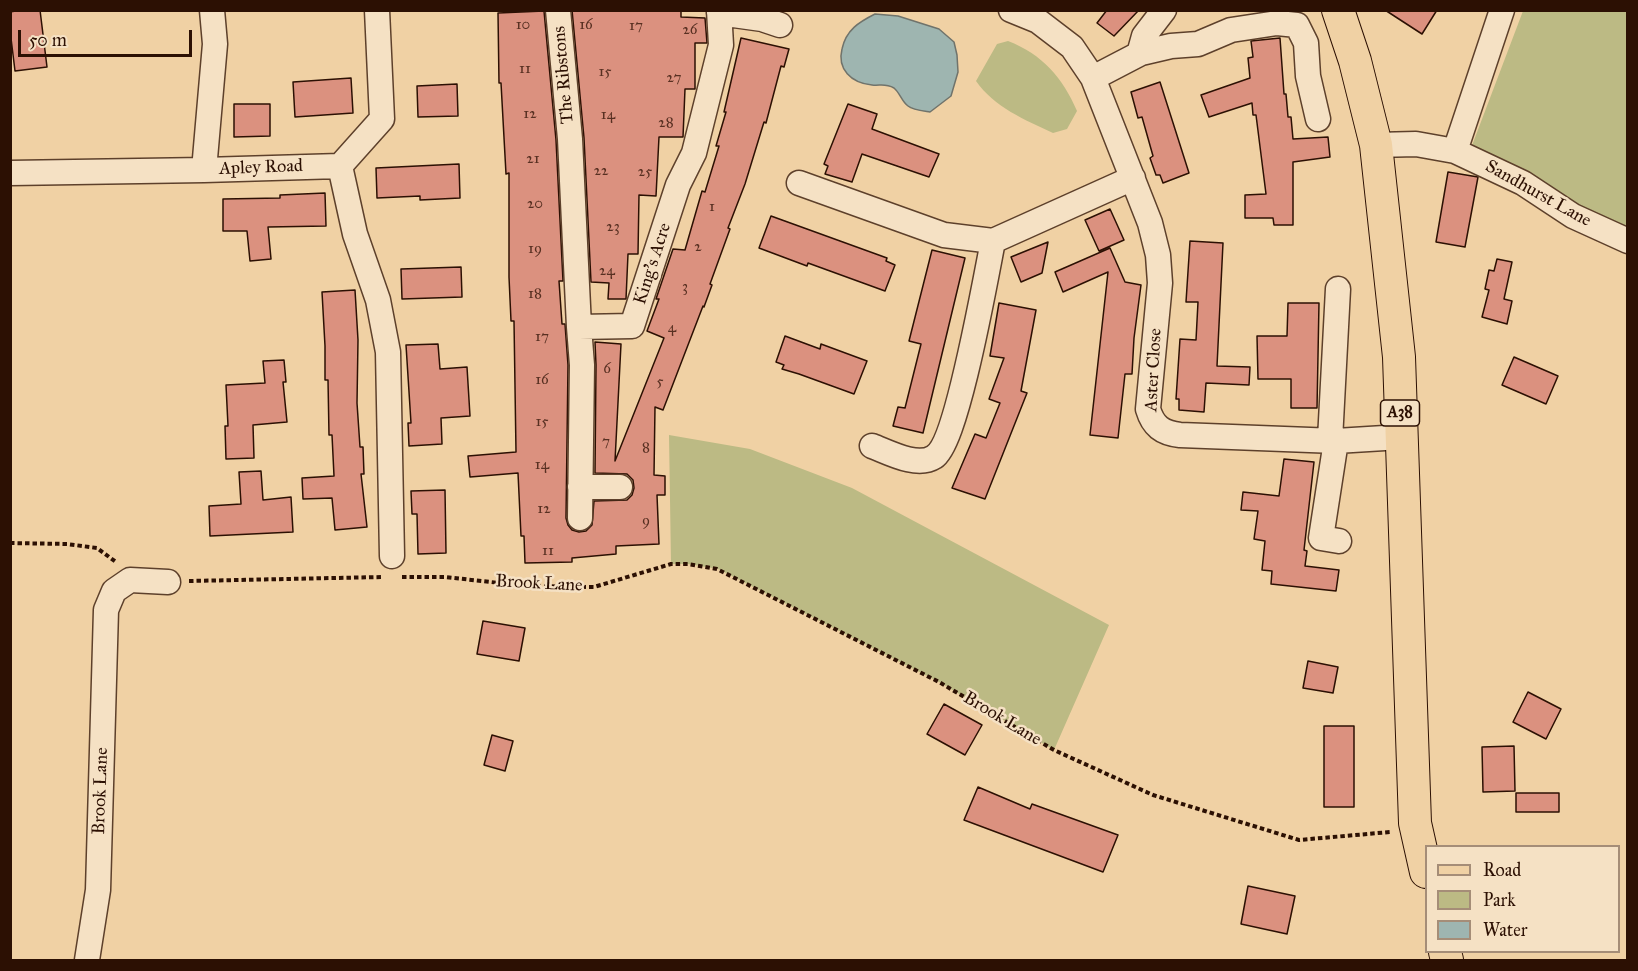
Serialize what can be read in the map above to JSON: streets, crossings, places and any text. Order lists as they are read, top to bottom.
{
  "streets": {
    "main road": ["A38"],
    "street": [
      "The Ribstons",
      "Apley Road",
      "Sandhurst Lane",
      "King's Acre",
      "Aster Close",
      "Brook Lane"
    ]
  },
  "crossings": [
    ["The Ribstons", "King's Acre"],
    ["Sandhurst Lane", "A38"],
    ["Aster Close", "A38"],
    ["A38", "Brook Lane"]
  ],
  "house_numbers": [
    "10",
    "16",
    "17",
    "26",
    "11",
    "15",
    "27",
    "12",
    "14",
    "28",
    "21",
    "22",
    "25",
    "20",
    "1",
    "23",
    "2",
    "19",
    "24",
    "3",
    "18",
    "4",
    "17",
    "6",
    "16",
    "5",
    "15",
    "7",
    "8",
    "14",
    "12",
    "9",
    "11"
  ],
  "legend": ["Road", "Park", "Water"],
  "scale_bar": "50 m"
}
